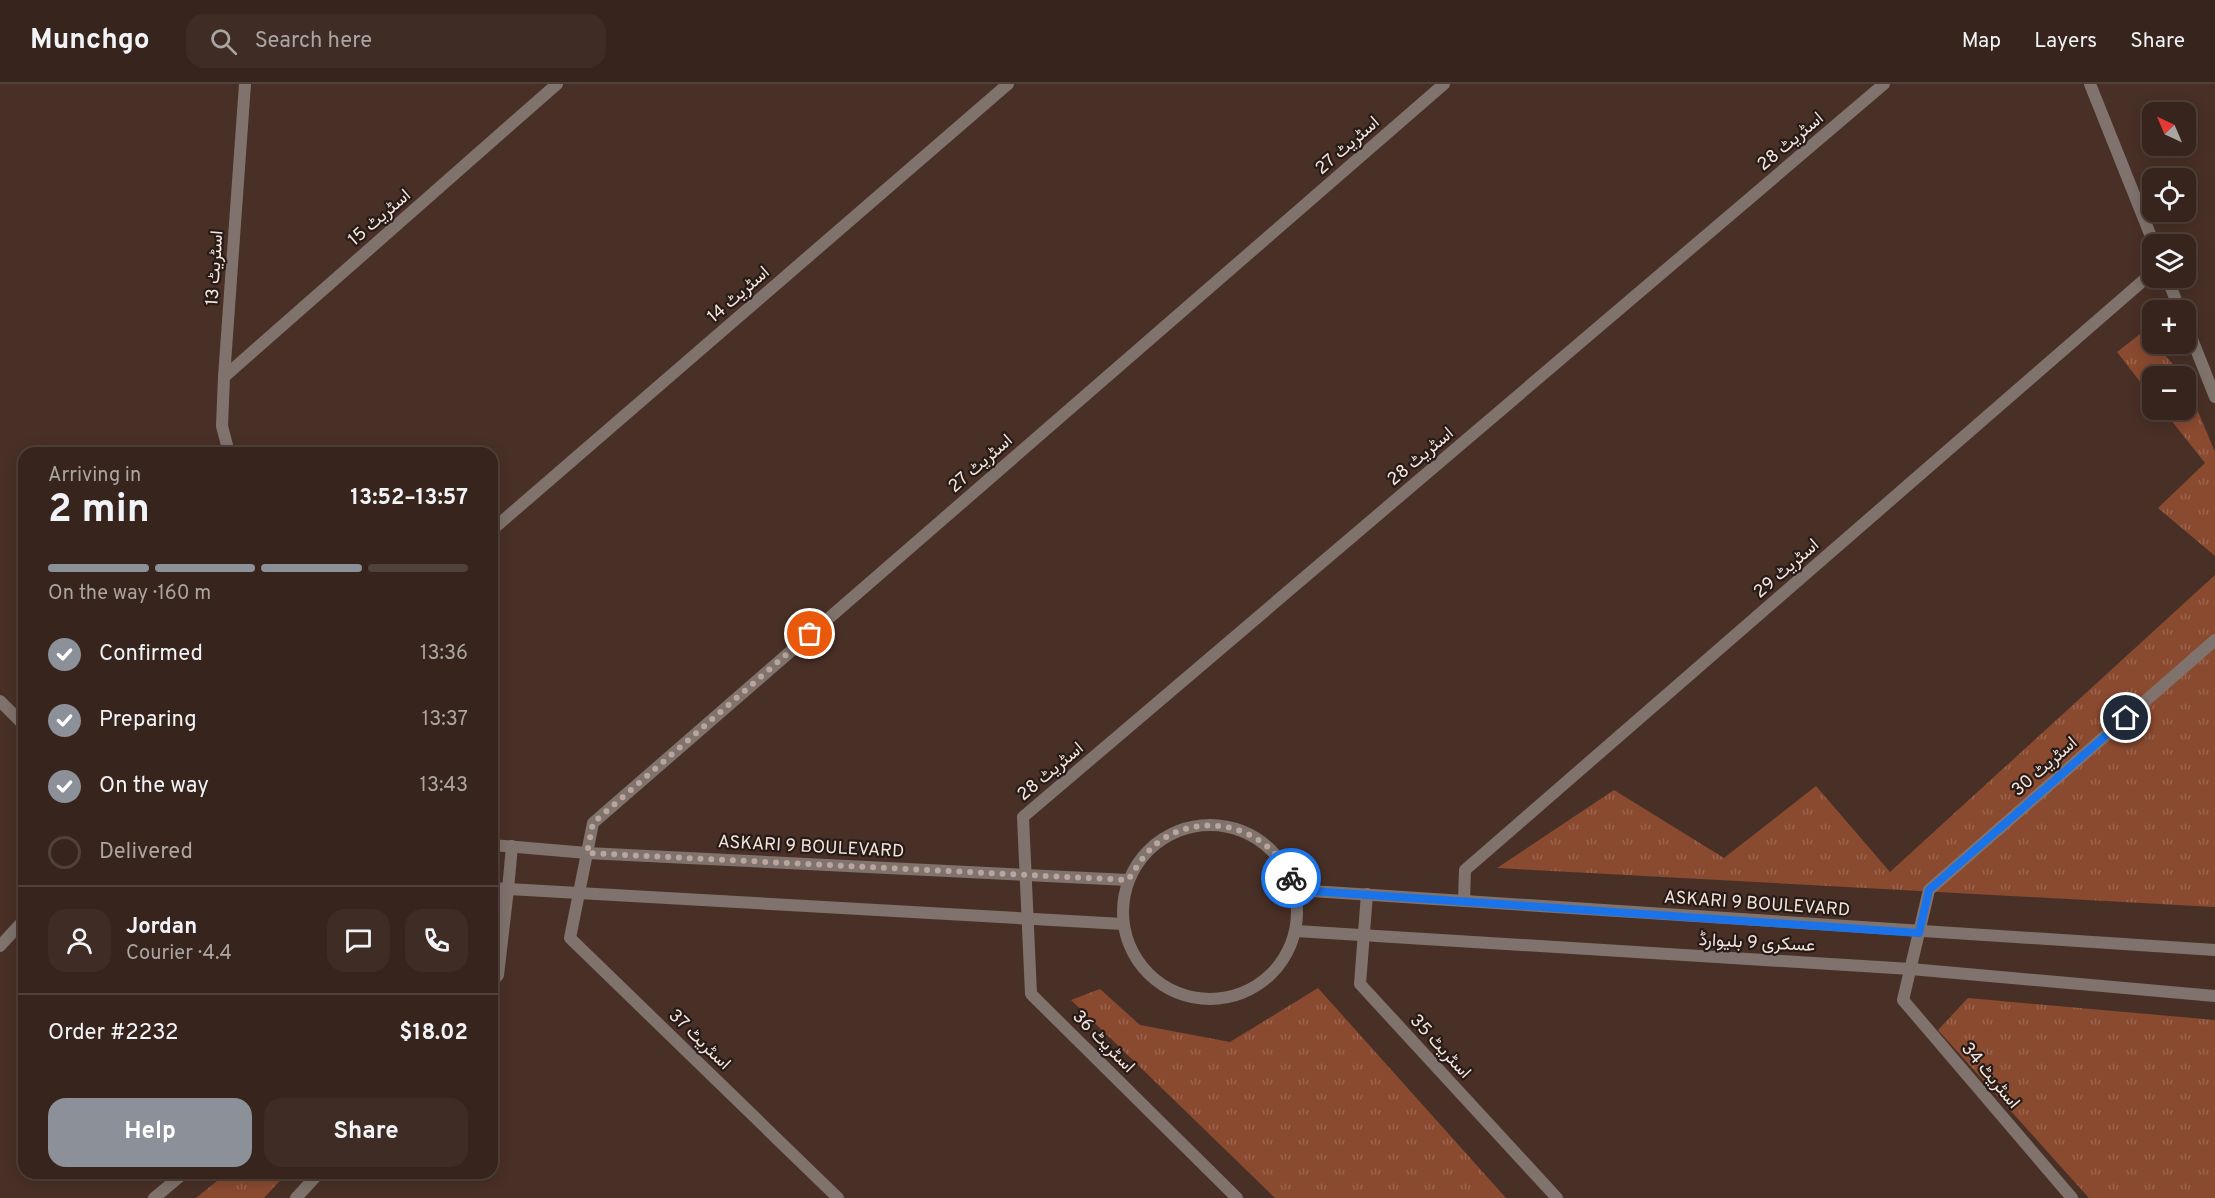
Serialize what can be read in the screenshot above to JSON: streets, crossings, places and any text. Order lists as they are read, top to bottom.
{
  "streets": {
    "street": [
      "اسٹریٹ 28",
      "اسٹریٹ 27",
      "اسٹریٹ 15",
      "اسٹریٹ 13",
      "اسٹریٹ 14",
      "اسٹریٹ 29",
      "اسٹریٹ 30",
      "ASKARI 9 BOULEVARD",
      "عسکری 9 بلیوارڈ",
      "اسٹریٹ 37",
      "اسٹریٹ 36",
      "اسٹریٹ 35",
      "اسٹریٹ 34"
    ]
  },
  "crossings": [
    ["اسٹریٹ 28", "ASKARI 9 BOULEVARD"],
    ["اسٹریٹ 28", "اسٹریٹ 36"],
    ["اسٹریٹ 27", "ASKARI 9 BOULEVARD"],
    ["اسٹریٹ 27", "اسٹریٹ 37"],
    ["اسٹریٹ 15", "اسٹریٹ 13"],
    ["اسٹریٹ 29", "ASKARI 9 BOULEVARD"],
    ["اسٹریٹ 30", "ASKARI 9 BOULEVARD"],
    ["اسٹریٹ 30", "عسکری 9 بلیوارڈ"],
    ["اسٹریٹ 30", "اسٹریٹ 34"],
    ["ASKARI 9 BOULEVARD", "عسکری 9 بلیوارڈ"],
    ["ASKARI 9 BOULEVARD", "اسٹریٹ 36"],
    ["ASKARI 9 BOULEVARD", "اسٹریٹ 35"],
    ["عسکری 9 بلیوارڈ", "اسٹریٹ 35"],
    ["عسکری 9 بلیوارڈ", "اسٹریٹ 34"]
  ],
  "north": "top left",
  "page": {
    "header": "Munchgo",
    "search": "Search here",
    "nav": ["Map", "Layers", "Share"],
    "map_buttons": ["+", "−"],
    "heading": ["2 min", "Arriving in", "13:52–13:57"],
    "panel": [
      "Jordan",
      "Courier · 4.4",
      "Order #2232",
      "$18.02"
    ],
    "bar": "On the way · 160 m",
    "list": [
      ["Confirmed", "13:36"],
      ["Preparing", "13:37"],
      ["On the way", "13:43"],
      "Delivered"
    ],
    "buttons": ["Help", "Share"]
  }
}
